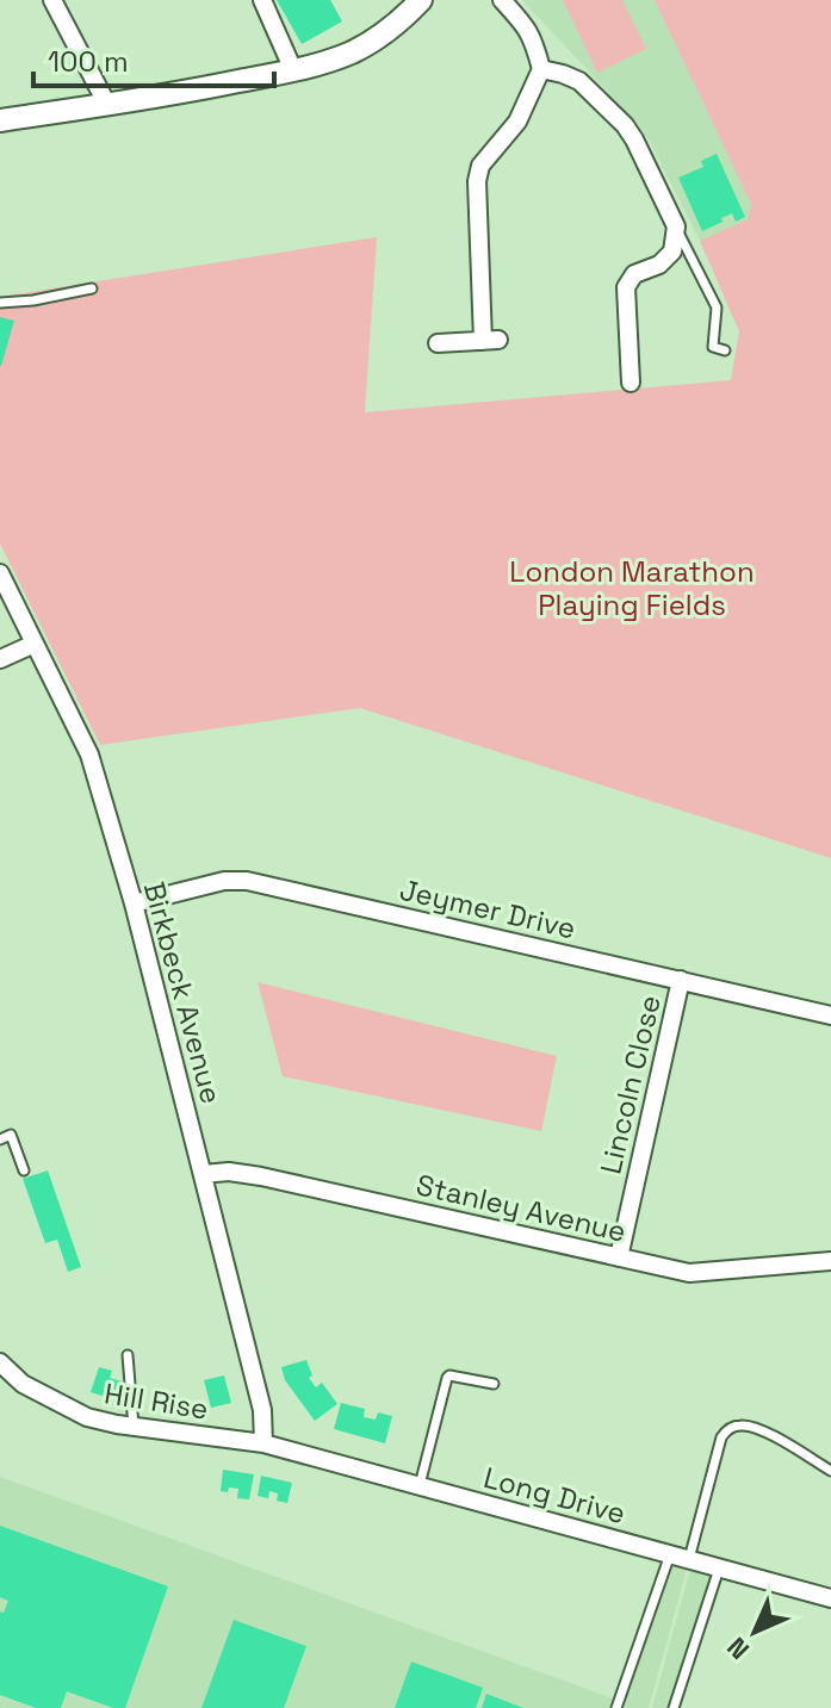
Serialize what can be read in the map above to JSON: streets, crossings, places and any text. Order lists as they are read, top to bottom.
{
  "streets": {
    "street": [
      "Jeymer Drive",
      "Birkbeck Avenue",
      "Lincoln Close",
      "Stanley Avenue",
      "Hill Rise",
      "Long Drive"
    ]
  },
  "crossings": [
    ["Jeymer Drive", "Birkbeck Avenue"],
    ["Jeymer Drive", "Lincoln Close"],
    ["Birkbeck Avenue", "Stanley Avenue"],
    ["Birkbeck Avenue", "Hill Rise"],
    ["Birkbeck Avenue", "Long Drive"],
    ["Lincoln Close", "Stanley Avenue"],
    ["Hill Rise", "Long Drive"]
  ],
  "parks": ["London Marathon Playing Fields"],
  "scale_bar": "100 m",
  "north": "bottom left"
}
